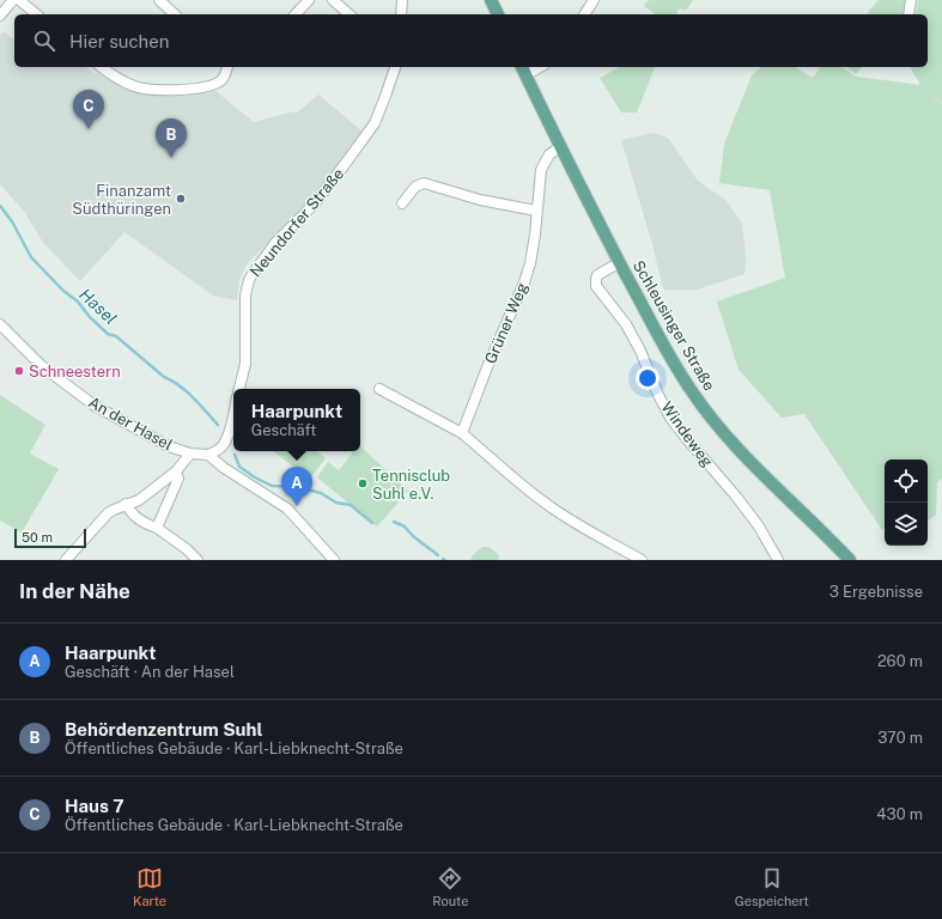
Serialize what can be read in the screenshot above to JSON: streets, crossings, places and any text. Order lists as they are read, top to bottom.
{
  "streets": {
    "main road": ["Schleusinger Straße"],
    "street": [
      "Neundorfer Straße",
      "Grüner Weg",
      "An der Hasel",
      "Windeweg"
    ]
  },
  "crossings": [
    ["Grüner Weg", "Schleusinger Straße"],
    ["Schleusinger Straße", "Windeweg"]
  ],
  "water": ["Hasel"],
  "places": ["Finanzamt Südthüringen", "Schneestern", "Tennisclub Suhl e.V."],
  "scale_bar": "50 m",
  "page": {
    "search": "Hier suchen",
    "pins": ["C", "B", "A"],
    "popup": ["Haarpunkt", "Geschäft"],
    "scale": "50 m",
    "heading": ["In der Nähe", "3 Ergebnisse"],
    "list": [
      {
        "mark": "A",
        "name": "Haarpunkt",
        "note": "Geschäft · An der Hasel",
        "value": "260 m"
      },
      {
        "mark": "B",
        "name": "Behördenzentrum Suhl",
        "note": "Öffentliches Gebäude · Karl-Liebknecht-Straße",
        "value": "370 m"
      },
      {
        "mark": "C",
        "name": "Haus 7",
        "note": "Öffentliches Gebäude · Karl-Liebknecht-Straße",
        "value": "430 m"
      }
    ],
    "nav": ["Karte", "Route", "Gespeichert"]
  }
}
